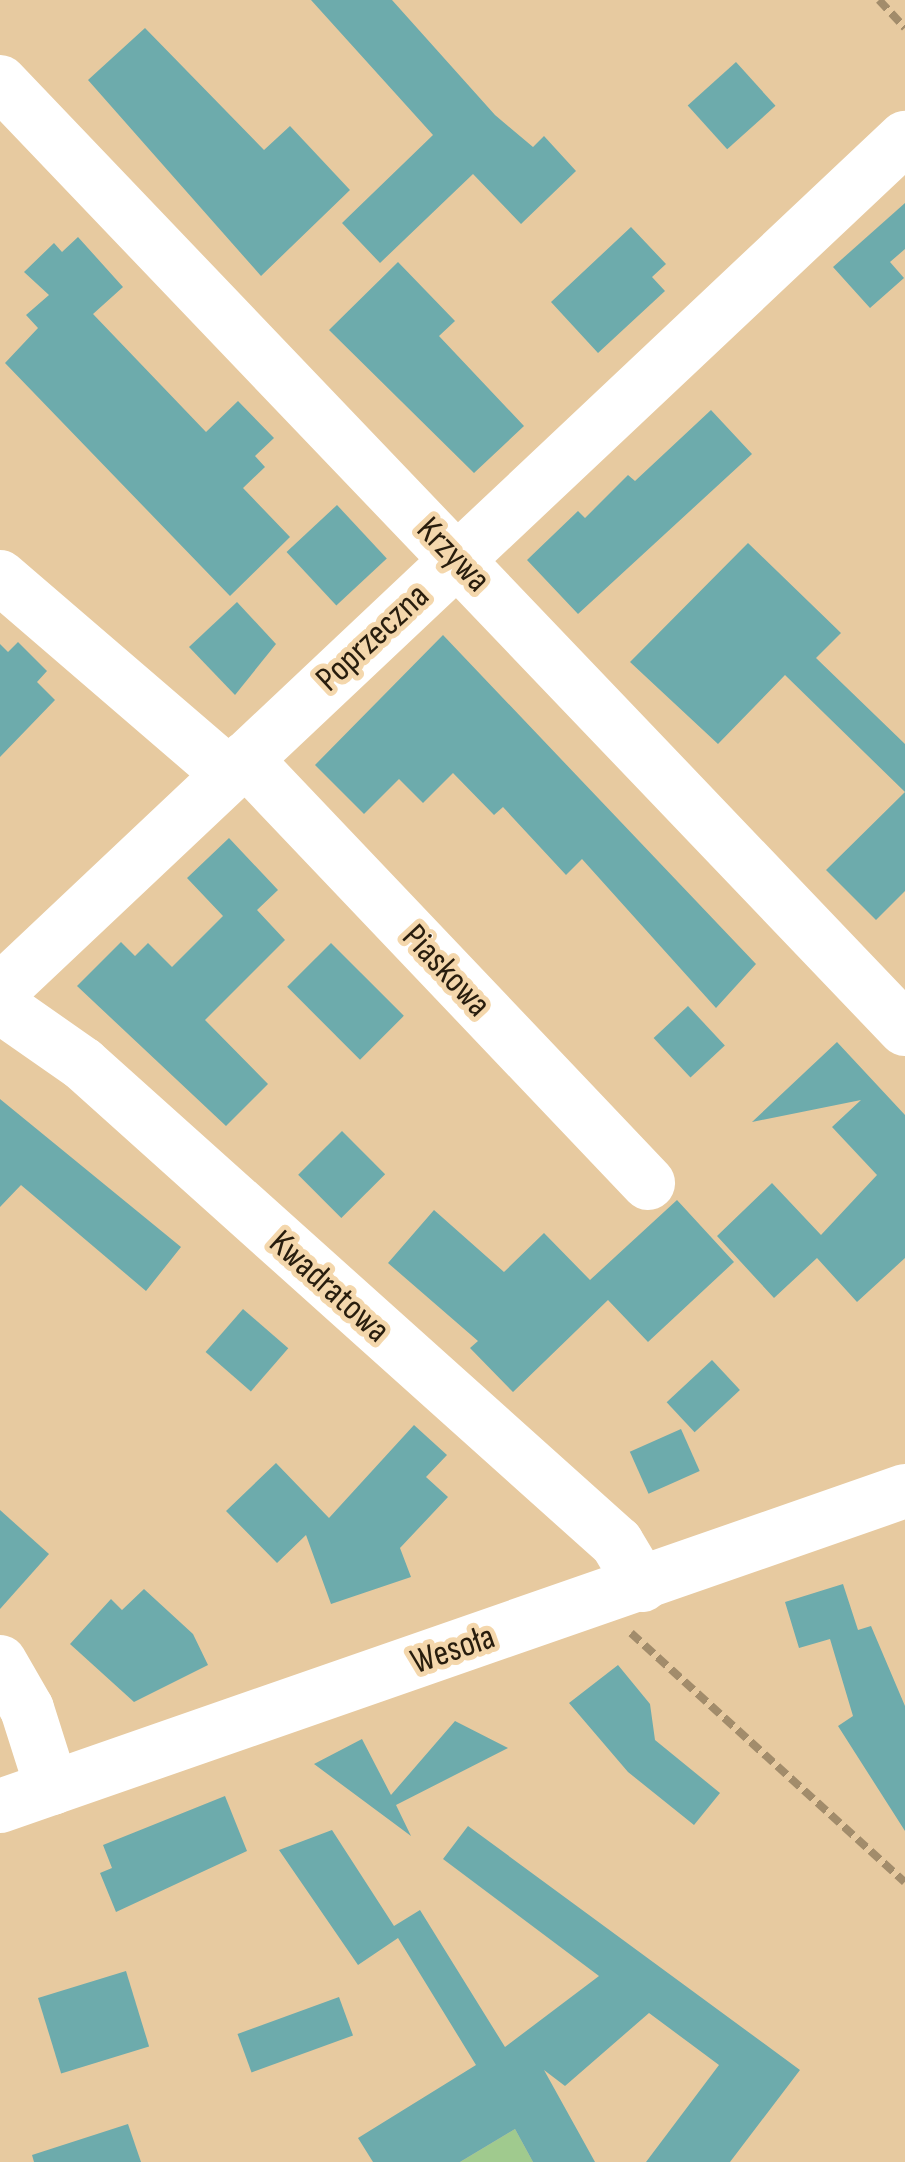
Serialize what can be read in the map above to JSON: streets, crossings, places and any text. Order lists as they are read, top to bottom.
{
  "streets": {
    "street": [
      "Krzywa",
      "Poprzeczna",
      "Piaskowa",
      "Kwadratowa",
      "Wesoła"
    ]
  },
  "crossings": [
    ["Krzywa", "Poprzeczna"],
    ["Poprzeczna", "Piaskowa"],
    ["Kwadratowa", "Wesoła"]
  ]
}
